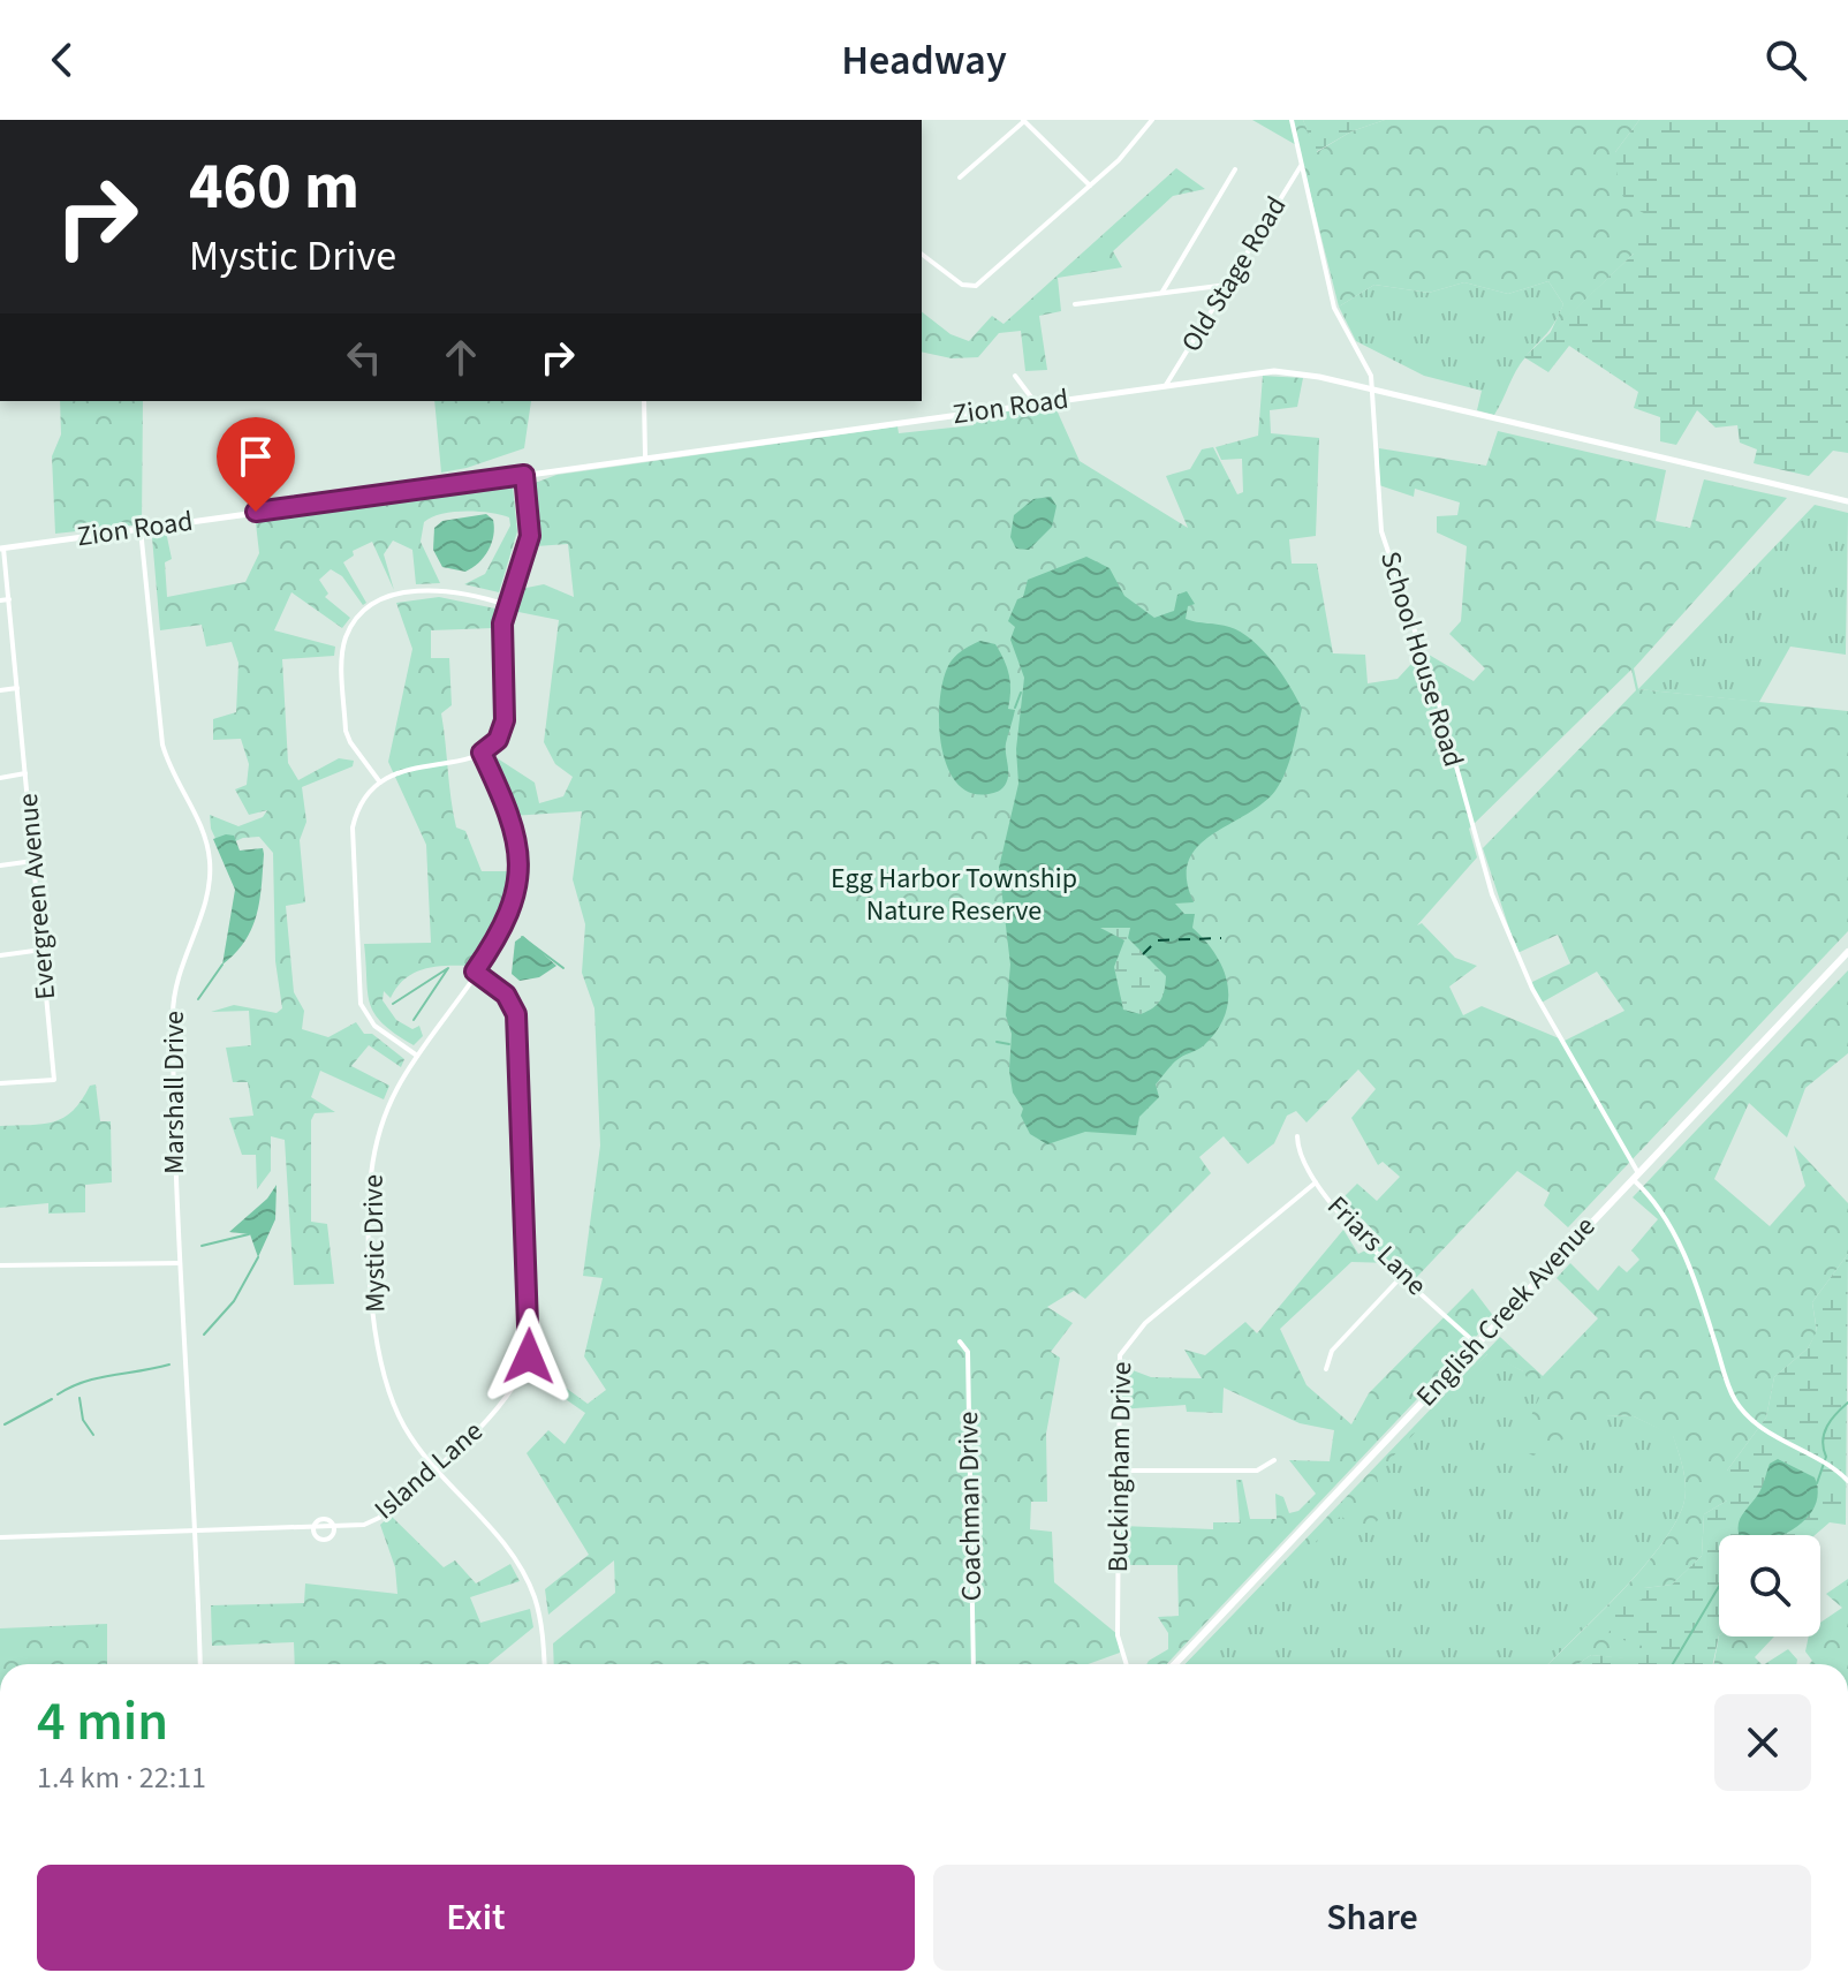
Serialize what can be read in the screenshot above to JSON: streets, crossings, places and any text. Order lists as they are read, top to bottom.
{
  "streets": {
    "main road": ["English Creek Avenue"],
    "street": [
      "Old Stage Road",
      "Zion Road",
      "School House Road",
      "Evergreen Avenue",
      "Marshall Drive",
      "Mystic Drive",
      "Friars Lane",
      "Buckingham Drive",
      "Island Lane",
      "Coachman Drive"
    ]
  },
  "crossings": [
    ["Old Stage Road", "Zion Road"],
    ["Old Stage Road", "School House Road"],
    ["Zion Road", "School House Road"],
    ["Zion Road", "Evergreen Avenue"],
    ["Zion Road", "Marshall Drive"],
    ["School House Road", "English Creek Avenue"],
    ["Marshall Drive", "Island Lane"],
    ["Mystic Drive", "Island Lane"],
    ["Friars Lane", "English Creek Avenue"],
    ["Friars Lane", "Buckingham Drive"]
  ],
  "parks": ["Egg Harbor Township Nature Reserve"],
  "page": {
    "header": "Headway",
    "turn": ["460 m", "Mystic Drive"],
    "heading": ["4 min", "1.4 km · 22:11"],
    "buttons": ["Exit", "Share"]
  }
}
